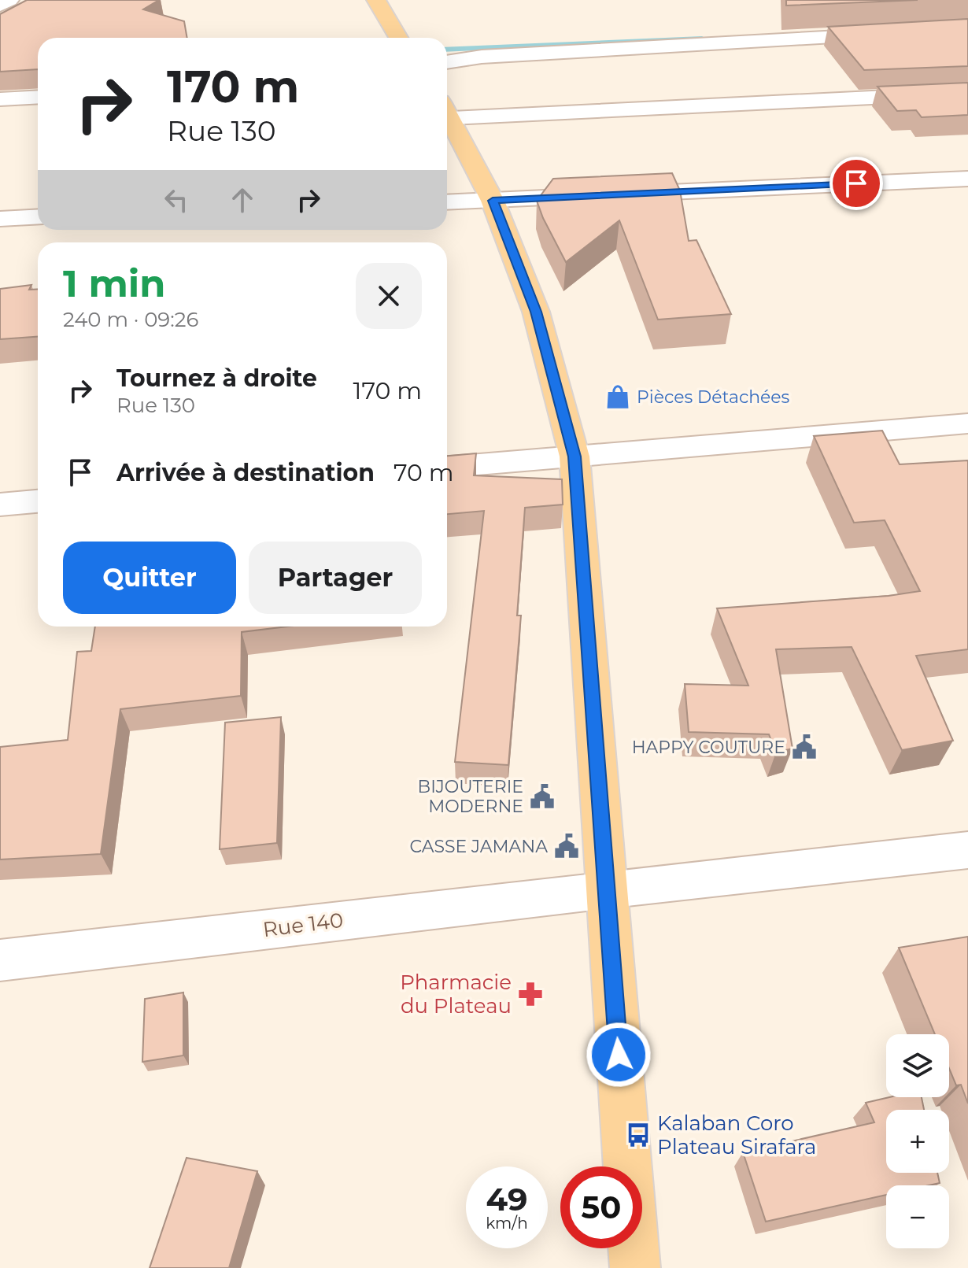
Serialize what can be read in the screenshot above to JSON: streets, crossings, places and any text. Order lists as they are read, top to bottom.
{
  "streets": {
    "street": ["Rue 140"]
  },
  "places": {
    "shop": ["Pièces Détachées"],
    "public building": ["HAPPY COUTURE", "BIJOUTERIE MODERNE", "CASSE JAMANA"],
    "pharmacy": ["Pharmacie du Plateau"],
    "bus stop": ["Kalaban Coro Plateau Sirafara"]
  },
  "page": {
    "turn": ["170 m", "Rue 130"],
    "heading": ["1 min", "240 m · 09:26"],
    "list": [
      {
        "name": "Tournez à droite",
        "note": "Rue 130",
        "value": "170 m"
      },
      {
        "name": "Arrivée à destination",
        "value": "70 m"
      }
    ],
    "buttons": ["Quitter", "Partager"],
    "map_buttons": ["+", "−"],
    "speed": "49 km/h",
    "limit": "50"
  }
}
